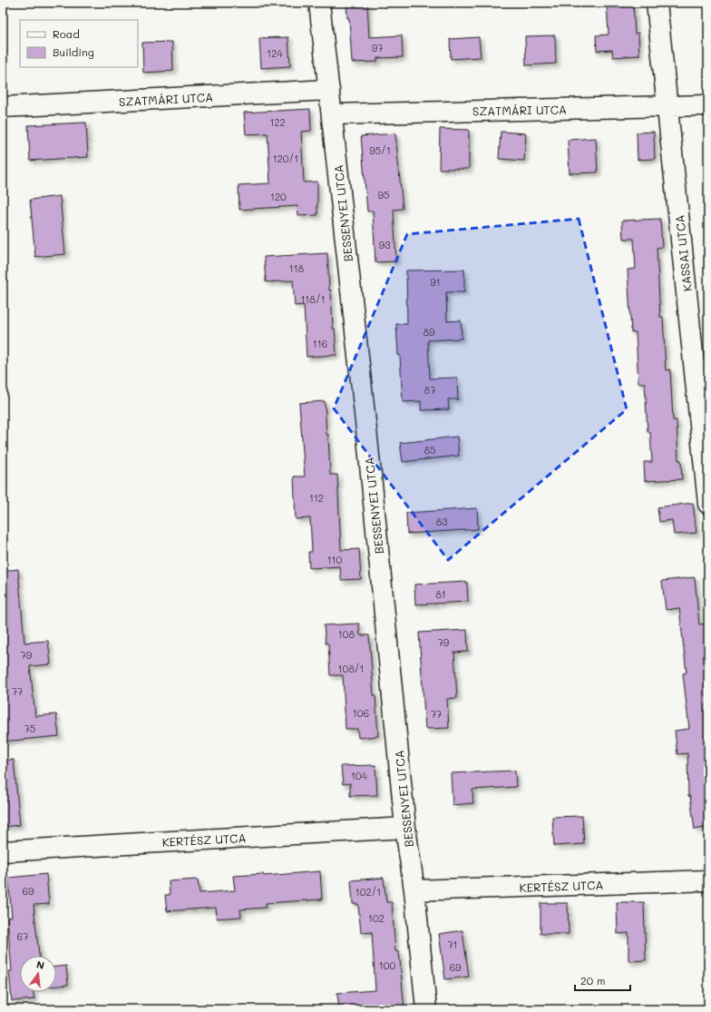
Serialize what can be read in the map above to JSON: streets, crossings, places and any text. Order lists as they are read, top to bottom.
{
  "streets": {
    "street": [
      "SZATMÁRI UTCA",
      "BESSENYEI UTCA",
      "KASSAI UTCA",
      "KERTÉSZ UTCA"
    ]
  },
  "crossings": [
    ["SZATMÁRI UTCA", "BESSENYEI UTCA"],
    ["SZATMÁRI UTCA", "KASSAI UTCA"],
    ["BESSENYEI UTCA", "KERTÉSZ UTCA"]
  ],
  "house_numbers": [
    "97",
    "124",
    "122",
    "95/1",
    "120/1",
    "95",
    "120",
    "93",
    "118",
    "91",
    "118/1",
    "89",
    "116",
    "87",
    "85",
    "112",
    "83",
    "110",
    "81",
    "108",
    "79",
    "79",
    "108/1",
    "77",
    "106",
    "77",
    "75",
    "104",
    "69",
    "102/1",
    "102",
    "67",
    "71",
    "100",
    "69"
  ],
  "legend": ["Road", "Building"],
  "scale_bar": "20 m",
  "north": "top"
}
